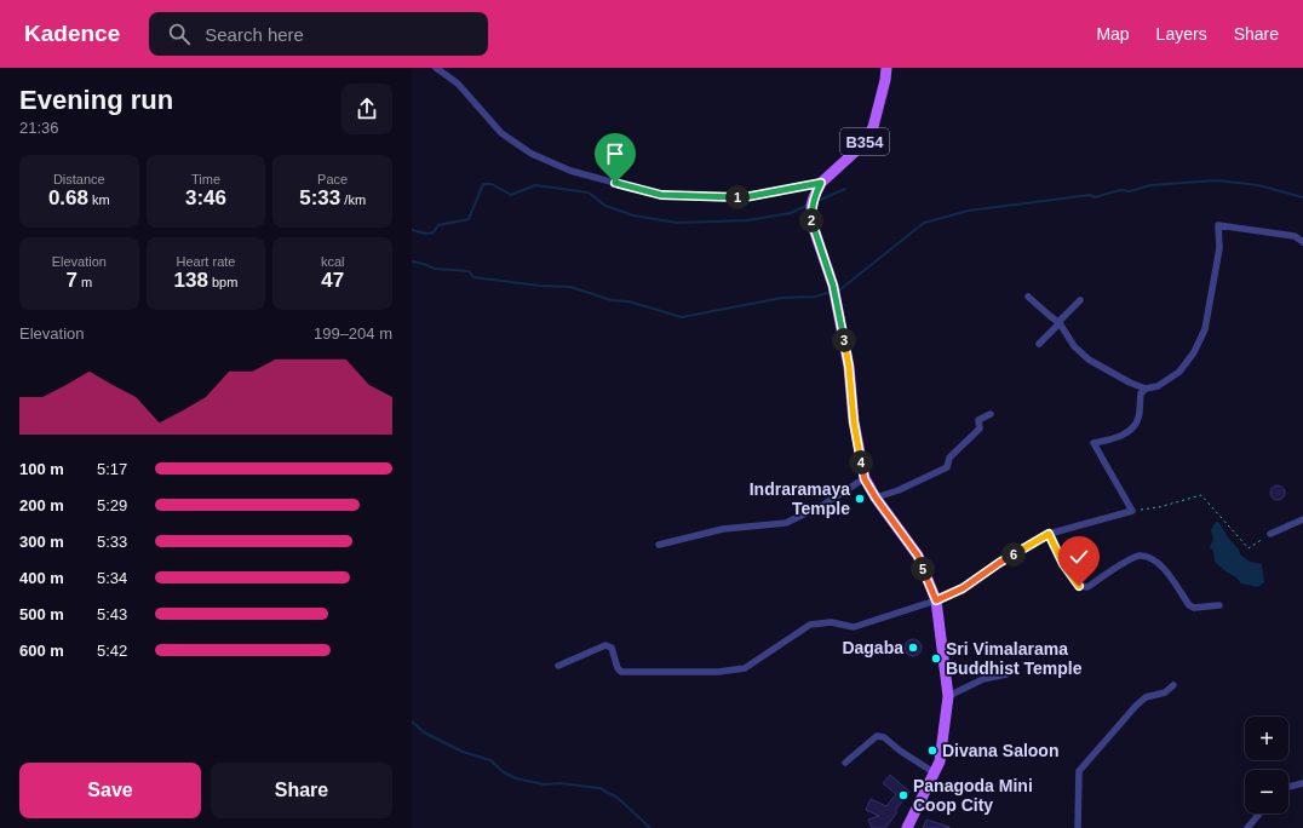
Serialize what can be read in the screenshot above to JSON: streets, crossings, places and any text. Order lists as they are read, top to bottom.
{
  "streets": {
    "main road": ["B354"]
  },
  "places": [
    "Indraramaya Temple",
    "Dagaba",
    "Sri Vimalarama Buddhist Temple",
    "Divana Saloon",
    "Panagoda Mini Coop City"
  ],
  "page": {
    "header": "Kadence",
    "search": "Search here",
    "nav": ["Map", "Layers", "Share"],
    "heading": ["Evening run", "21:36"],
    "stats": [
      ["Distance", "0.68 km"],
      ["Time", "3:46"],
      ["Pace", "5:33 /km"],
      ["Elevation", "7 m"],
      ["Heart rate", "138 bpm"],
      ["kcal", "47"]
    ],
    "pins": [
      "1",
      "2",
      "3",
      "4",
      "6",
      "5"
    ],
    "chart": ["Elevation", "199–204 m"],
    "list": [
      {
        "name": "100 m",
        "note": "5:17"
      },
      {
        "name": "200 m",
        "note": "5:29"
      },
      {
        "name": "300 m",
        "note": "5:33"
      },
      {
        "name": "400 m",
        "note": "5:34"
      },
      {
        "name": "500 m",
        "note": "5:43"
      },
      {
        "name": "600 m",
        "note": "5:42"
      }
    ],
    "map_buttons": ["+", "−"],
    "buttons": ["Save", "Share"]
  }
}
